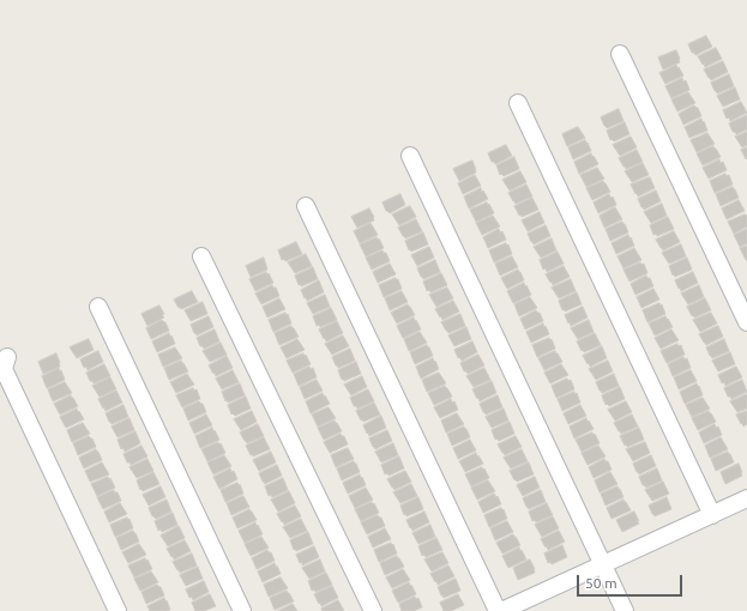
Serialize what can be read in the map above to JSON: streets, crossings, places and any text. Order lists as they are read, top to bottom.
{
  "scale_bar": "50 m"
}
